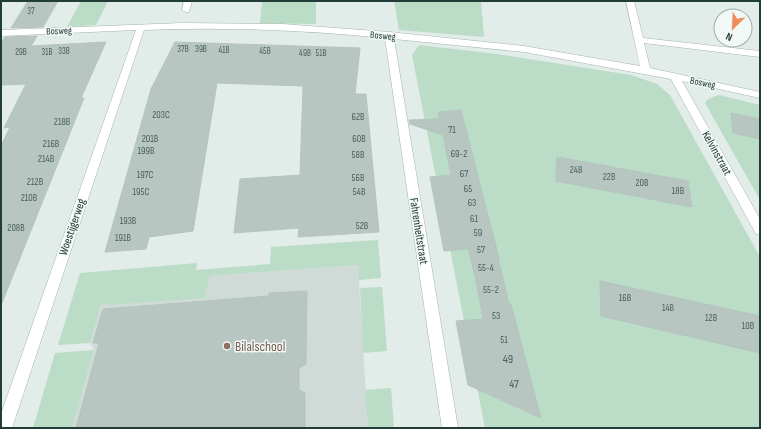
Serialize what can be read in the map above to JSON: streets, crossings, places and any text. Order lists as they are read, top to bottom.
{
  "streets": {
    "street": [
      "Bosweg",
      "Kelvinstraat",
      "Woestijgerweg",
      "Fahrenheitstraat"
    ]
  },
  "crossings": [
    ["Bosweg", "Kelvinstraat"],
    ["Bosweg", "Woestijgerweg"],
    ["Bosweg", "Fahrenheitstraat"]
  ],
  "places": ["Bilalschool"],
  "house_numbers": [
    "37",
    "37B",
    "39B",
    "41B",
    "33B",
    "45B",
    "29B",
    "31B",
    "49B",
    "51B",
    "203C",
    "62B",
    "218B",
    "71",
    "201B",
    "60B",
    "216B",
    "199B",
    "69-2",
    "58B",
    "214B",
    "24B",
    "67",
    "197C",
    "22B",
    "56B",
    "212B",
    "20B",
    "65",
    "18B",
    "195C",
    "54B",
    "210B",
    "63",
    "61",
    "193B",
    "52B",
    "208B",
    "59",
    "191B",
    "57",
    "55-4",
    "55-2",
    "16B",
    "14B",
    "53",
    "12B",
    "10B",
    "51",
    "49",
    "47"
  ],
  "north": "bottom left"
}
